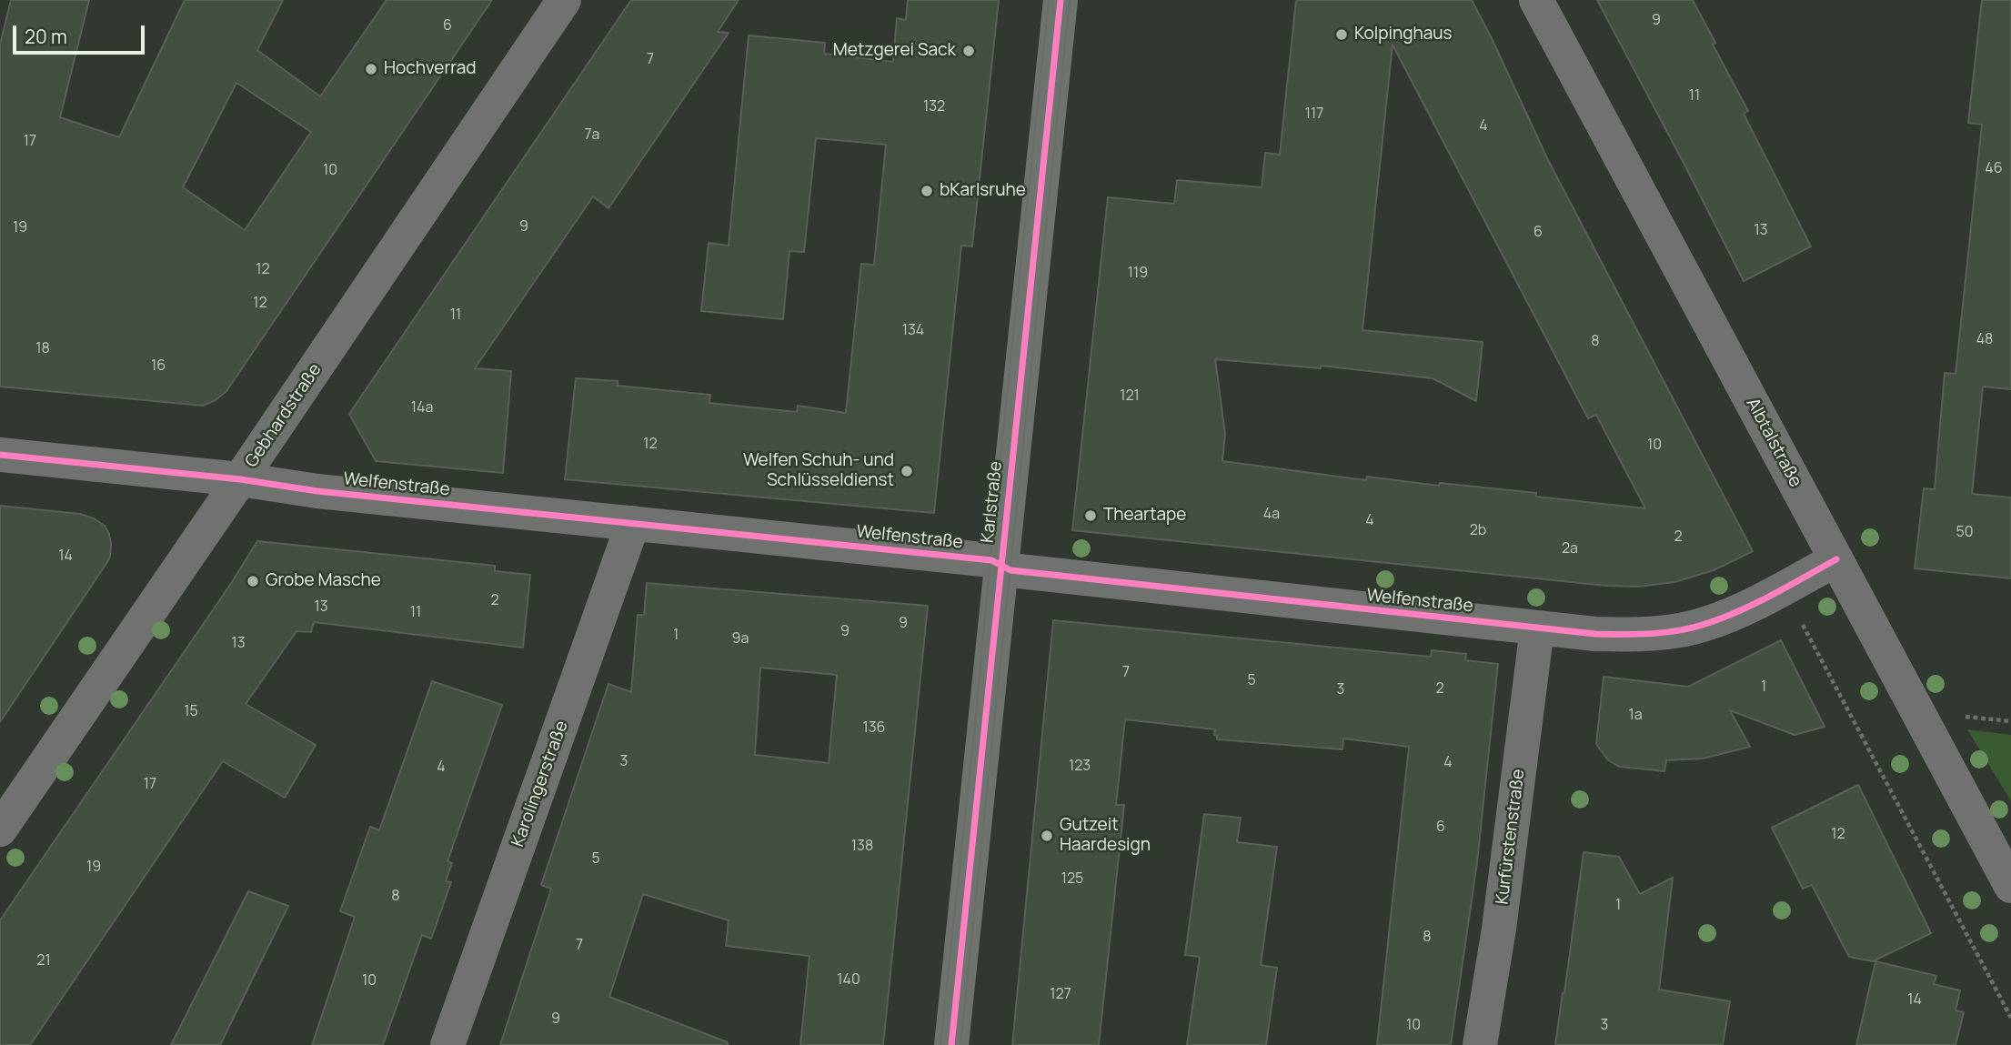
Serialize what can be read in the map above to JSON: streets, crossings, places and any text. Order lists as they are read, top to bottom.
{
  "streets": {
    "main road": ["Karlstraße"],
    "street": [
      "Gebhardstraße",
      "Albtalstraße",
      "Welfenstraße",
      "Karolingerstraße",
      "Kurfürstenstraße"
    ]
  },
  "crossings": [
    ["Gebhardstraße", "Welfenstraße"],
    ["Albtalstraße", "Welfenstraße"],
    ["Welfenstraße", "Karlstraße"],
    ["Welfenstraße", "Karolingerstraße"],
    ["Welfenstraße", "Kurfürstenstraße"]
  ],
  "places": [
    "Kolpinghaus",
    "Metzgerei Sack",
    "Hochverrad",
    "bKarlsruhe",
    "Welfen Schuh- und Schlüsseldienst",
    "Theartape",
    "Grobe Masche",
    "Gutzeit Haardesign"
  ],
  "house_numbers": [
    "9",
    "6",
    "7",
    "11",
    "132",
    "117",
    "4",
    "7a",
    "17",
    "46",
    "10",
    "9",
    "19",
    "13",
    "6",
    "12",
    "119",
    "12",
    "11",
    "134",
    "48",
    "8",
    "18",
    "16",
    "121",
    "14a",
    "12",
    "10",
    "4a",
    "4",
    "2b",
    "50",
    "2",
    "2a",
    "14",
    "2",
    "13",
    "11",
    "9",
    "9",
    "1",
    "9a",
    "13",
    "7",
    "5",
    "1",
    "2",
    "3",
    "15",
    "1a",
    "136",
    "3",
    "4",
    "123",
    "4",
    "17",
    "6",
    "12",
    "138",
    "5",
    "19",
    "125",
    "8",
    "1",
    "8",
    "7",
    "21",
    "140",
    "10",
    "127",
    "14",
    "9",
    "10",
    "3"
  ],
  "scale_bar": "20 m"
}
